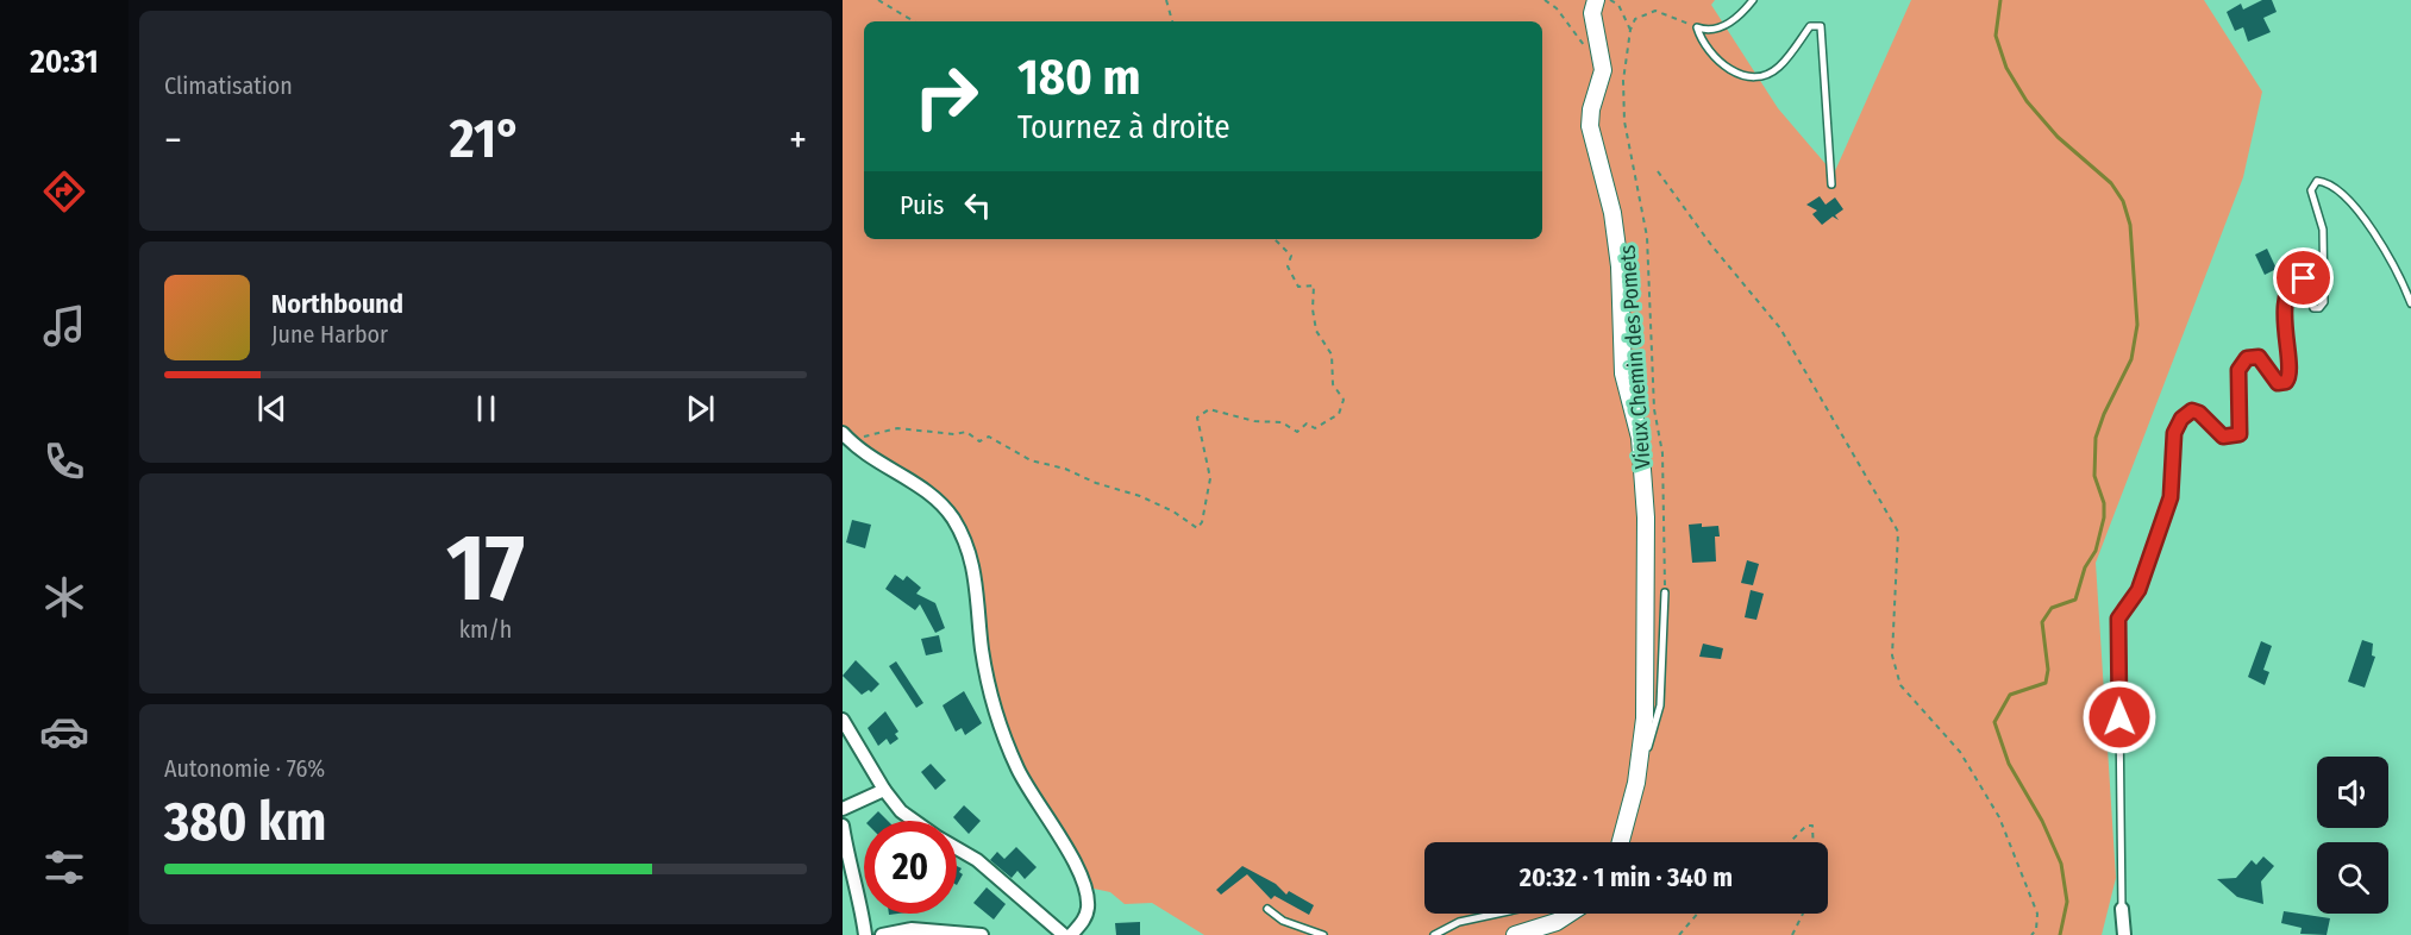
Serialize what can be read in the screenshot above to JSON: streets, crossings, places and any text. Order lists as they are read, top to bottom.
{
  "streets": {
    "path": ["Vieux Chemin des Pomets"]
  },
  "page": {
    "tabs": "20:31",
    "tile": [
      "Climatisation",
      ["17", "km/h"],
      ["Autonomie · 76%", "380 km"]
    ],
    "turn": ["180 m", "Tournez à droite"],
    "heat": ["−", "21°", "+"],
    "then": "Puis",
    "song": ["Northbound", "June Harbor"],
    "limit": "20",
    "trip": "20:32 · 1 min · 340 m"
  }
}
